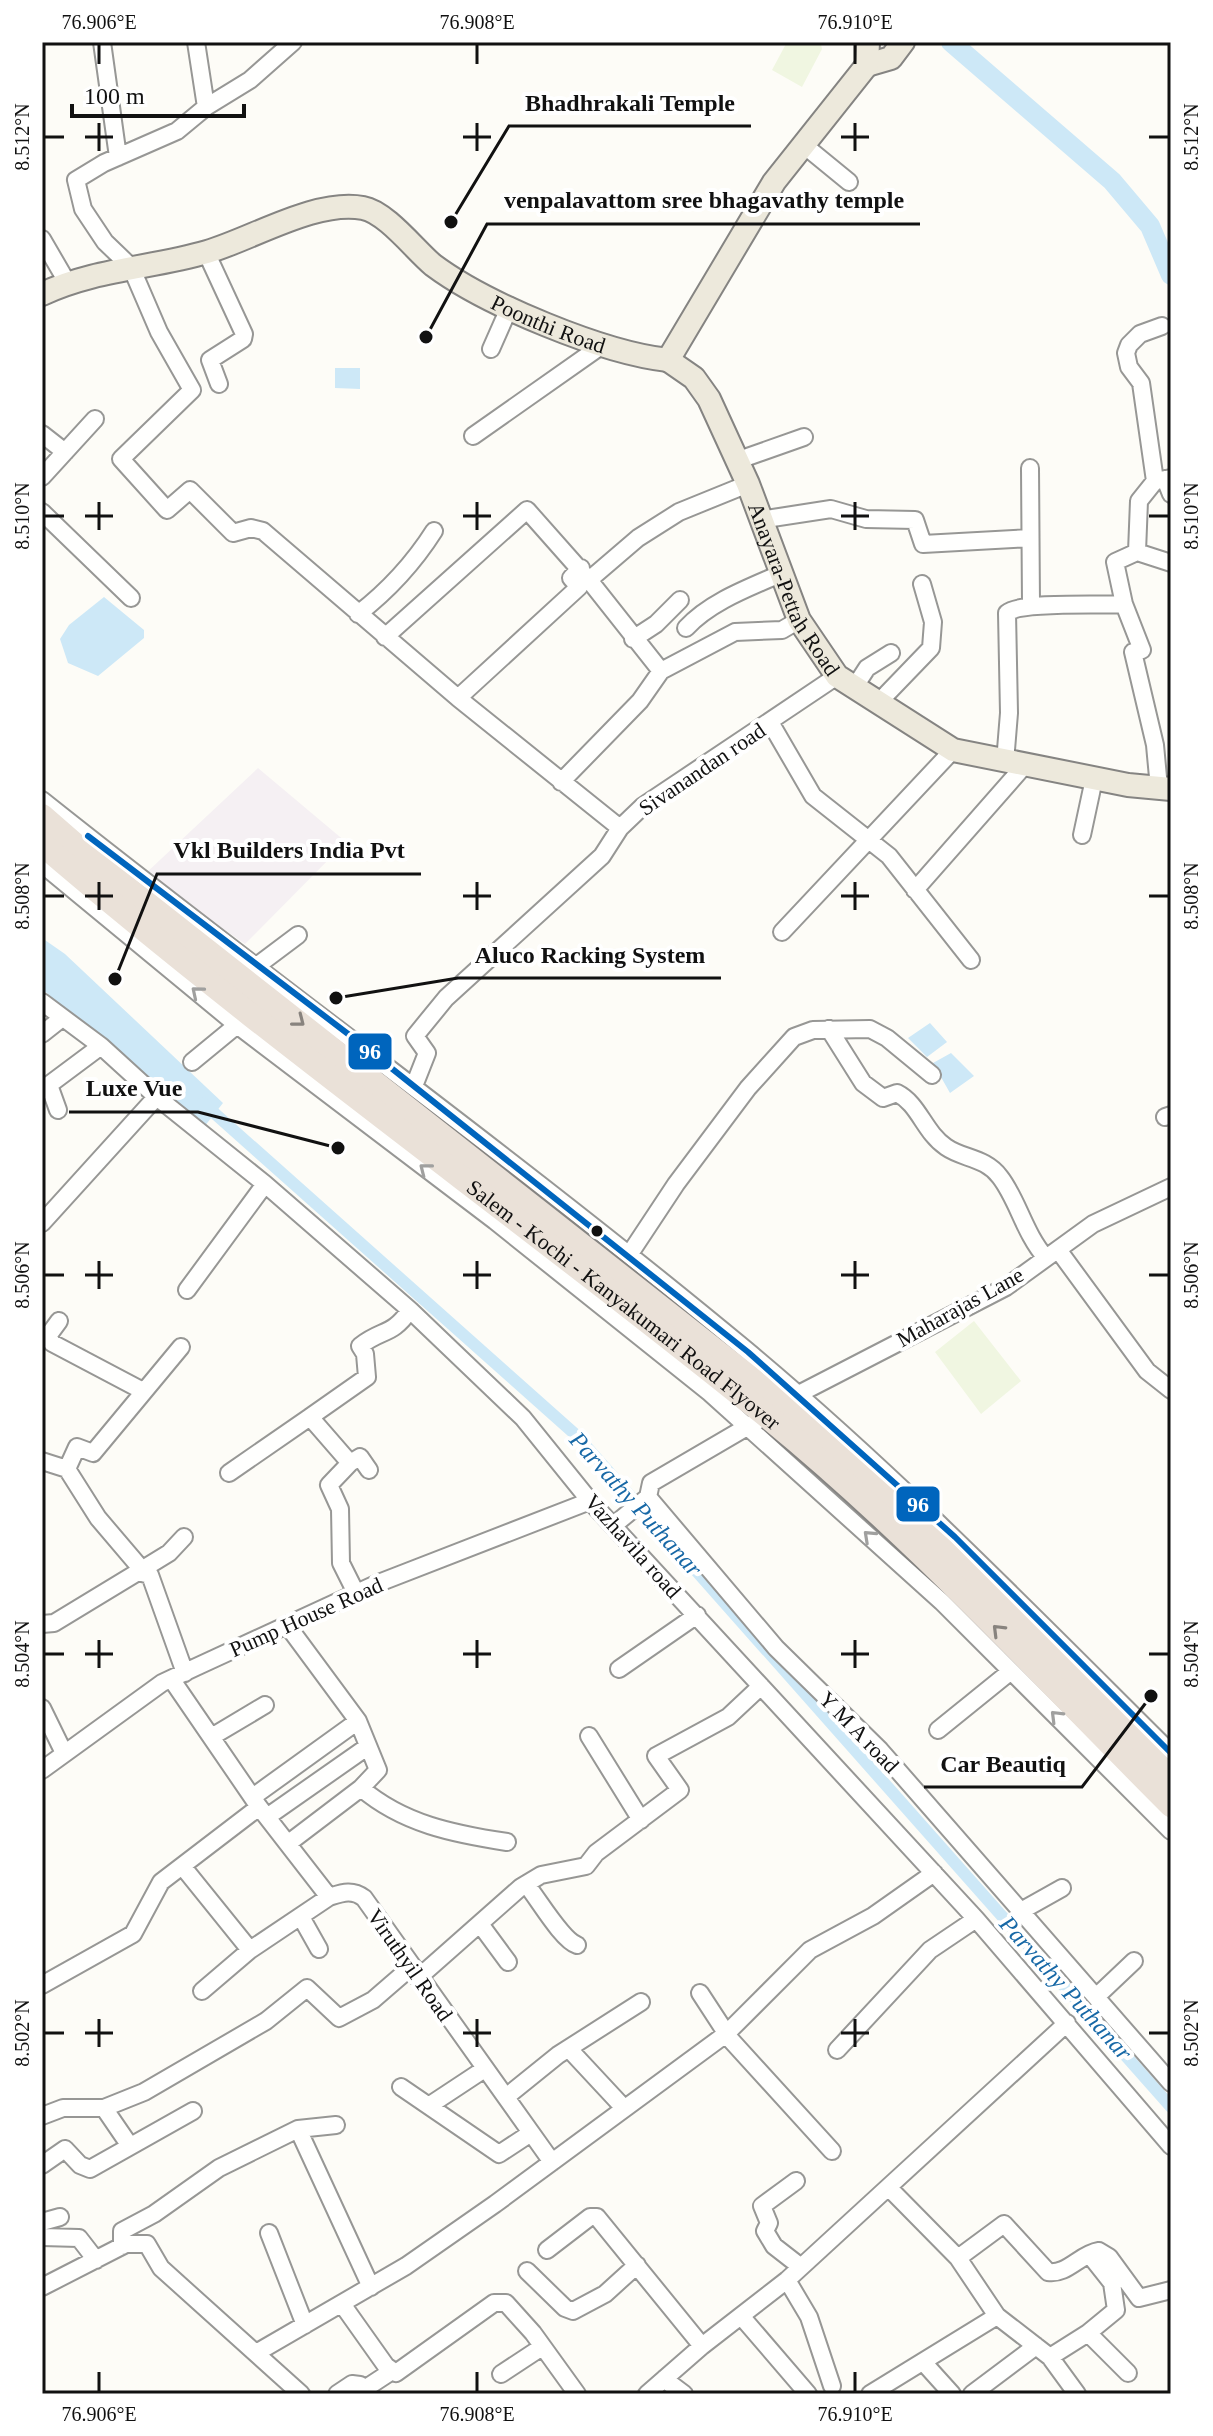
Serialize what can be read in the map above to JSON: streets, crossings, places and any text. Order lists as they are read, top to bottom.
{
  "streets": {
    "highway": ["Salem - Kochi - Kanyakumari Road Flyover"],
    "main road": ["Poonthi Road", "Anayara-Pettah Road"],
    "street": [
      "Sivanandan road",
      "Maharajas Lane",
      "Vazhavila road",
      "Pump House Road",
      "Y M A road",
      "Viruthyil Road"
    ]
  },
  "crossings": [
    ["Poonthi Road", "Anayara-Pettah Road"],
    ["Anayara-Pettah Road", "Sivanandan road"],
    ["Salem - Kochi - Kanyakumari Road Flyover", "Maharajas Lane"],
    ["Maharajas Lane", "Vazhavila road"],
    ["Maharajas Lane", "Y M A road"],
    ["Vazhavila road", "Pump House Road"]
  ],
  "water": ["Parvathy Puthanar"],
  "places": [
    "Bhadhrakali Temple",
    "venpalavattom sree bhagavathy temple",
    "Vkl Builders India Pvt",
    "Aluco Racking System",
    "Luxe Vue",
    "Car Beautiq"
  ],
  "lines": ["transit line 96"],
  "scale_bar": "100 m",
  "coordinates": [
    "76.906°E",
    "76.908°E",
    "76.910°E",
    "8.512°N",
    "8.510°N",
    "8.508°N",
    "8.506°N",
    "8.504°N",
    "8.502°N"
  ]
}
